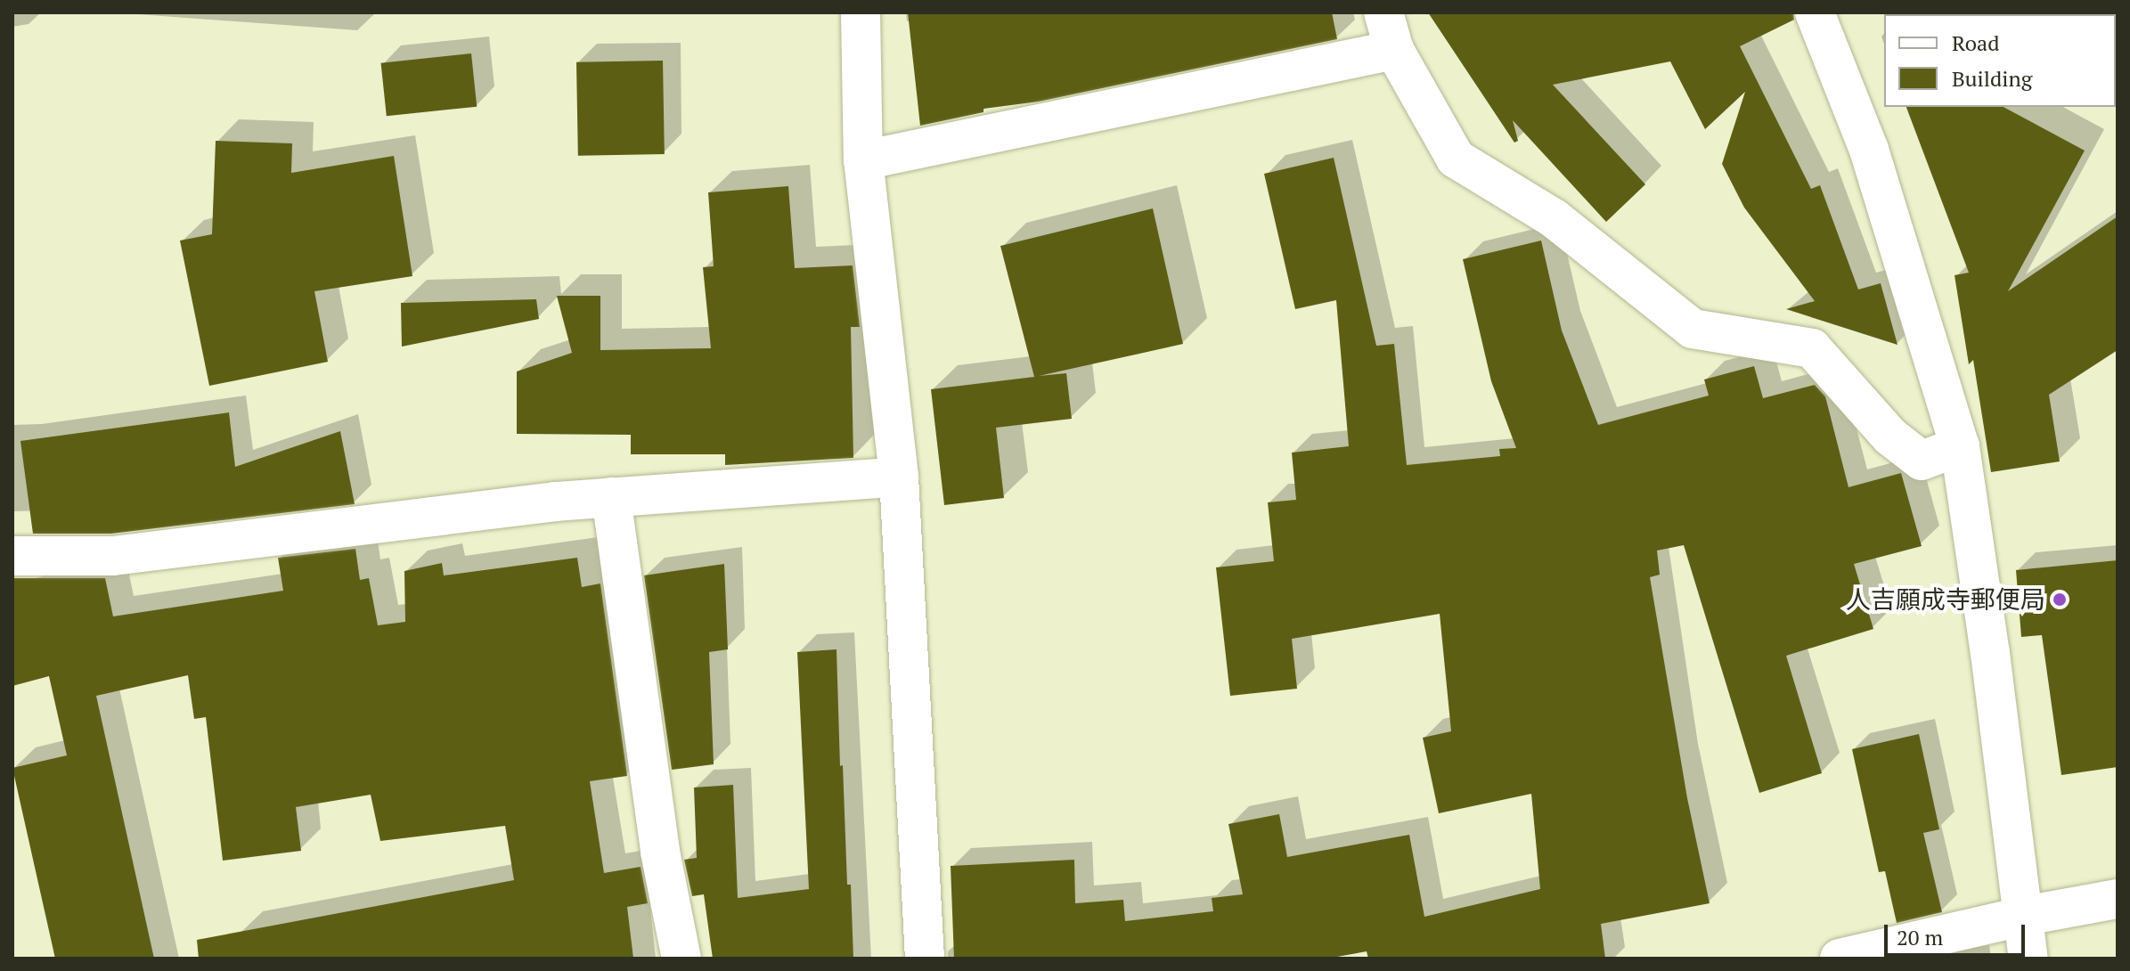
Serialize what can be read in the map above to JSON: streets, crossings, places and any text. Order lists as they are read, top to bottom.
{
  "places": ["人吉願成寺郵便局"],
  "legend": ["Road", "Building"],
  "scale_bar": "20 m"
}
